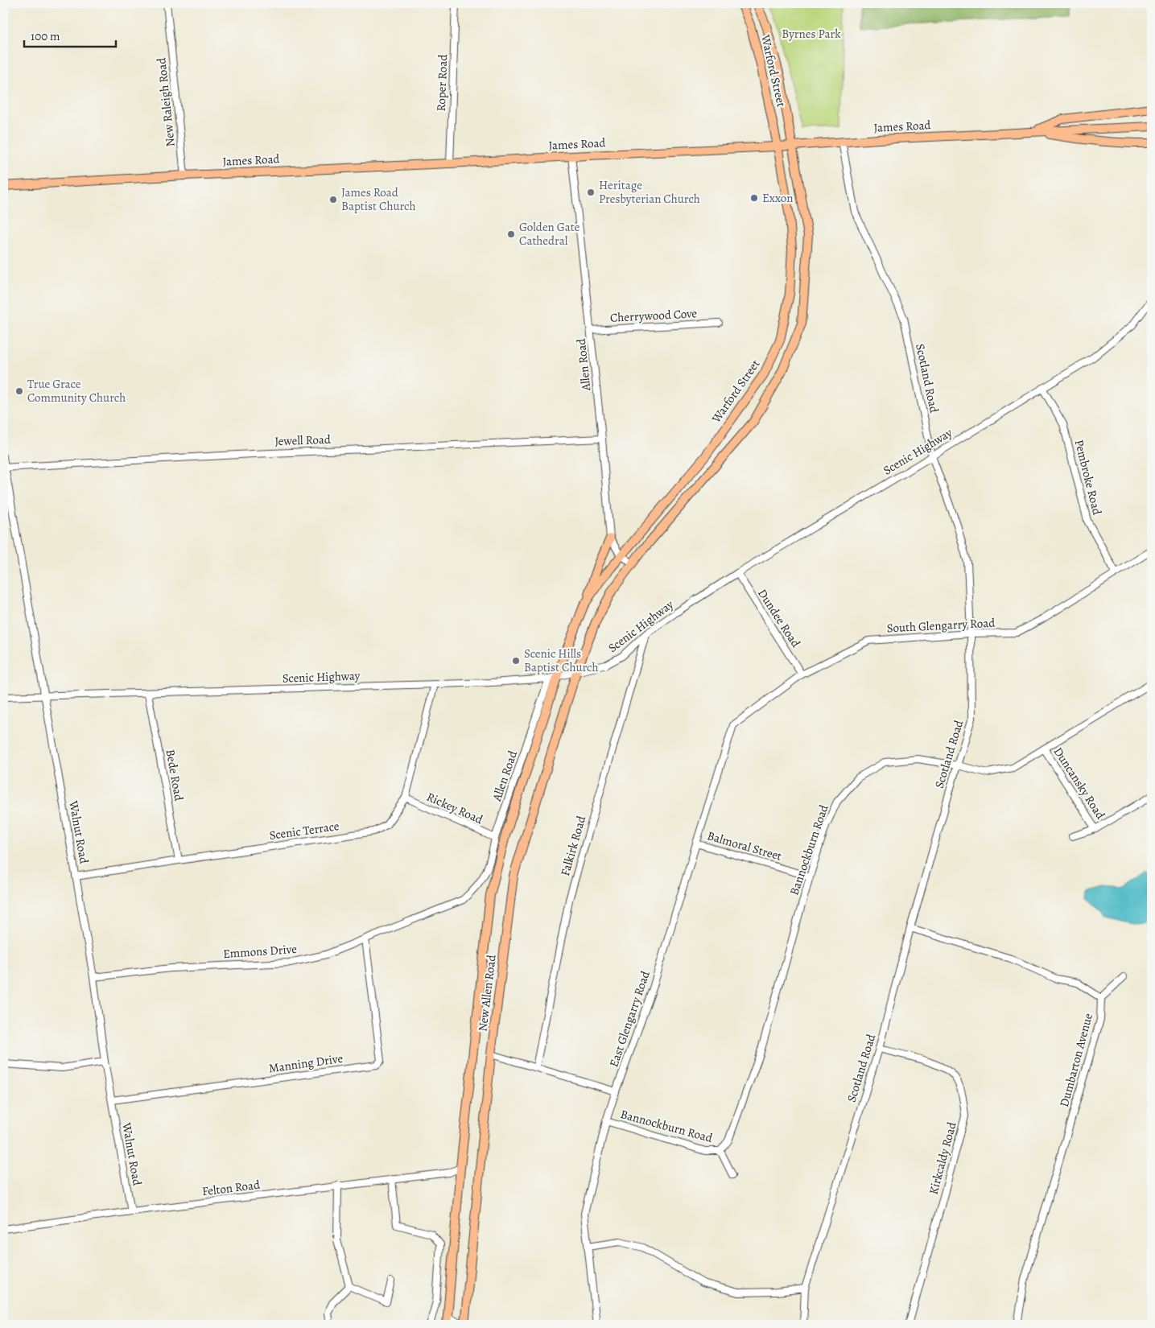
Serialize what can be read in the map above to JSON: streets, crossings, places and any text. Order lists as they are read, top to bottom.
{
  "streets": {
    "main road": ["Warford Street", "James Road", "New Allen Road"],
    "street": [
      "Roper Road",
      "New Raleigh Road",
      "Cherrywood Cove",
      "Allen Road",
      "Scotland Road",
      "Jewell Road",
      "Scenic Highway",
      "Pembroke Road",
      "Dundee Road",
      "South Glengarry Road",
      "Bede Road",
      "Duncansky Road",
      "Rickey Road",
      "Scenic Terrace",
      "Walnut Road",
      "Falkirk Road",
      "Balmoral Street",
      "Bannockburn Road",
      "Emmons Drive",
      "East Glengarry Road",
      "Dumbarton Avenue",
      "Manning Drive",
      "Kirkcaldy Road",
      "Felton Road"
    ]
  },
  "crossings": [
    ["Warford Street", "James Road"],
    ["Warford Street", "Allen Road"],
    ["Warford Street", "Scenic Highway"],
    ["Warford Street", "New Allen Road"],
    ["Roper Road", "James Road"],
    ["New Raleigh Road", "James Road"],
    ["James Road", "Allen Road"],
    ["James Road", "Scotland Road"],
    ["Cherrywood Cove", "Allen Road"],
    ["Allen Road", "Jewell Road"],
    ["Allen Road", "Scenic Highway"],
    ["Allen Road", "Rickey Road"],
    ["Allen Road", "Emmons Drive"],
    ["Scotland Road", "Scenic Highway"],
    ["Scotland Road", "South Glengarry Road"],
    ["Scotland Road", "Bannockburn Road"],
    ["Scotland Road", "Dumbarton Avenue"],
    ["Scotland Road", "Kirkcaldy Road"],
    ["Jewell Road", "Walnut Road"],
    ["Scenic Highway", "Pembroke Road"],
    ["Scenic Highway", "Dundee Road"],
    ["Scenic Highway", "Bede Road"],
    ["Scenic Highway", "Scenic Terrace"],
    ["Scenic Highway", "Walnut Road"],
    ["Scenic Highway", "Falkirk Road"],
    ["Scenic Highway", "New Allen Road"],
    ["Pembroke Road", "South Glengarry Road"],
    ["Dundee Road", "South Glengarry Road"],
    ["South Glengarry Road", "East Glengarry Road"],
    ["Bede Road", "Scenic Terrace"],
    ["Duncansky Road", "Bannockburn Road"],
    ["Rickey Road", "Scenic Terrace"],
    ["Scenic Terrace", "Walnut Road"],
    ["Walnut Road", "Emmons Drive"],
    ["Walnut Road", "Manning Drive"],
    ["Walnut Road", "Felton Road"],
    ["Falkirk Road", "Bannockburn Road"],
    ["Balmoral Street", "Bannockburn Road"],
    ["Balmoral Street", "East Glengarry Road"],
    ["Bannockburn Road", "New Allen Road"],
    ["Bannockburn Road", "East Glengarry Road"],
    ["Emmons Drive", "Manning Drive"],
    ["New Allen Road", "Felton Road"]
  ],
  "parks": ["Byrnes Park"],
  "places": [
    "Heritage Presbyterian Church",
    "Exxon",
    "James Road Baptist Church",
    "Golden Gate Cathedral",
    "True Grace Community Church",
    "Scenic Hills Baptist Church"
  ],
  "scale_bar": "100 m"
}
